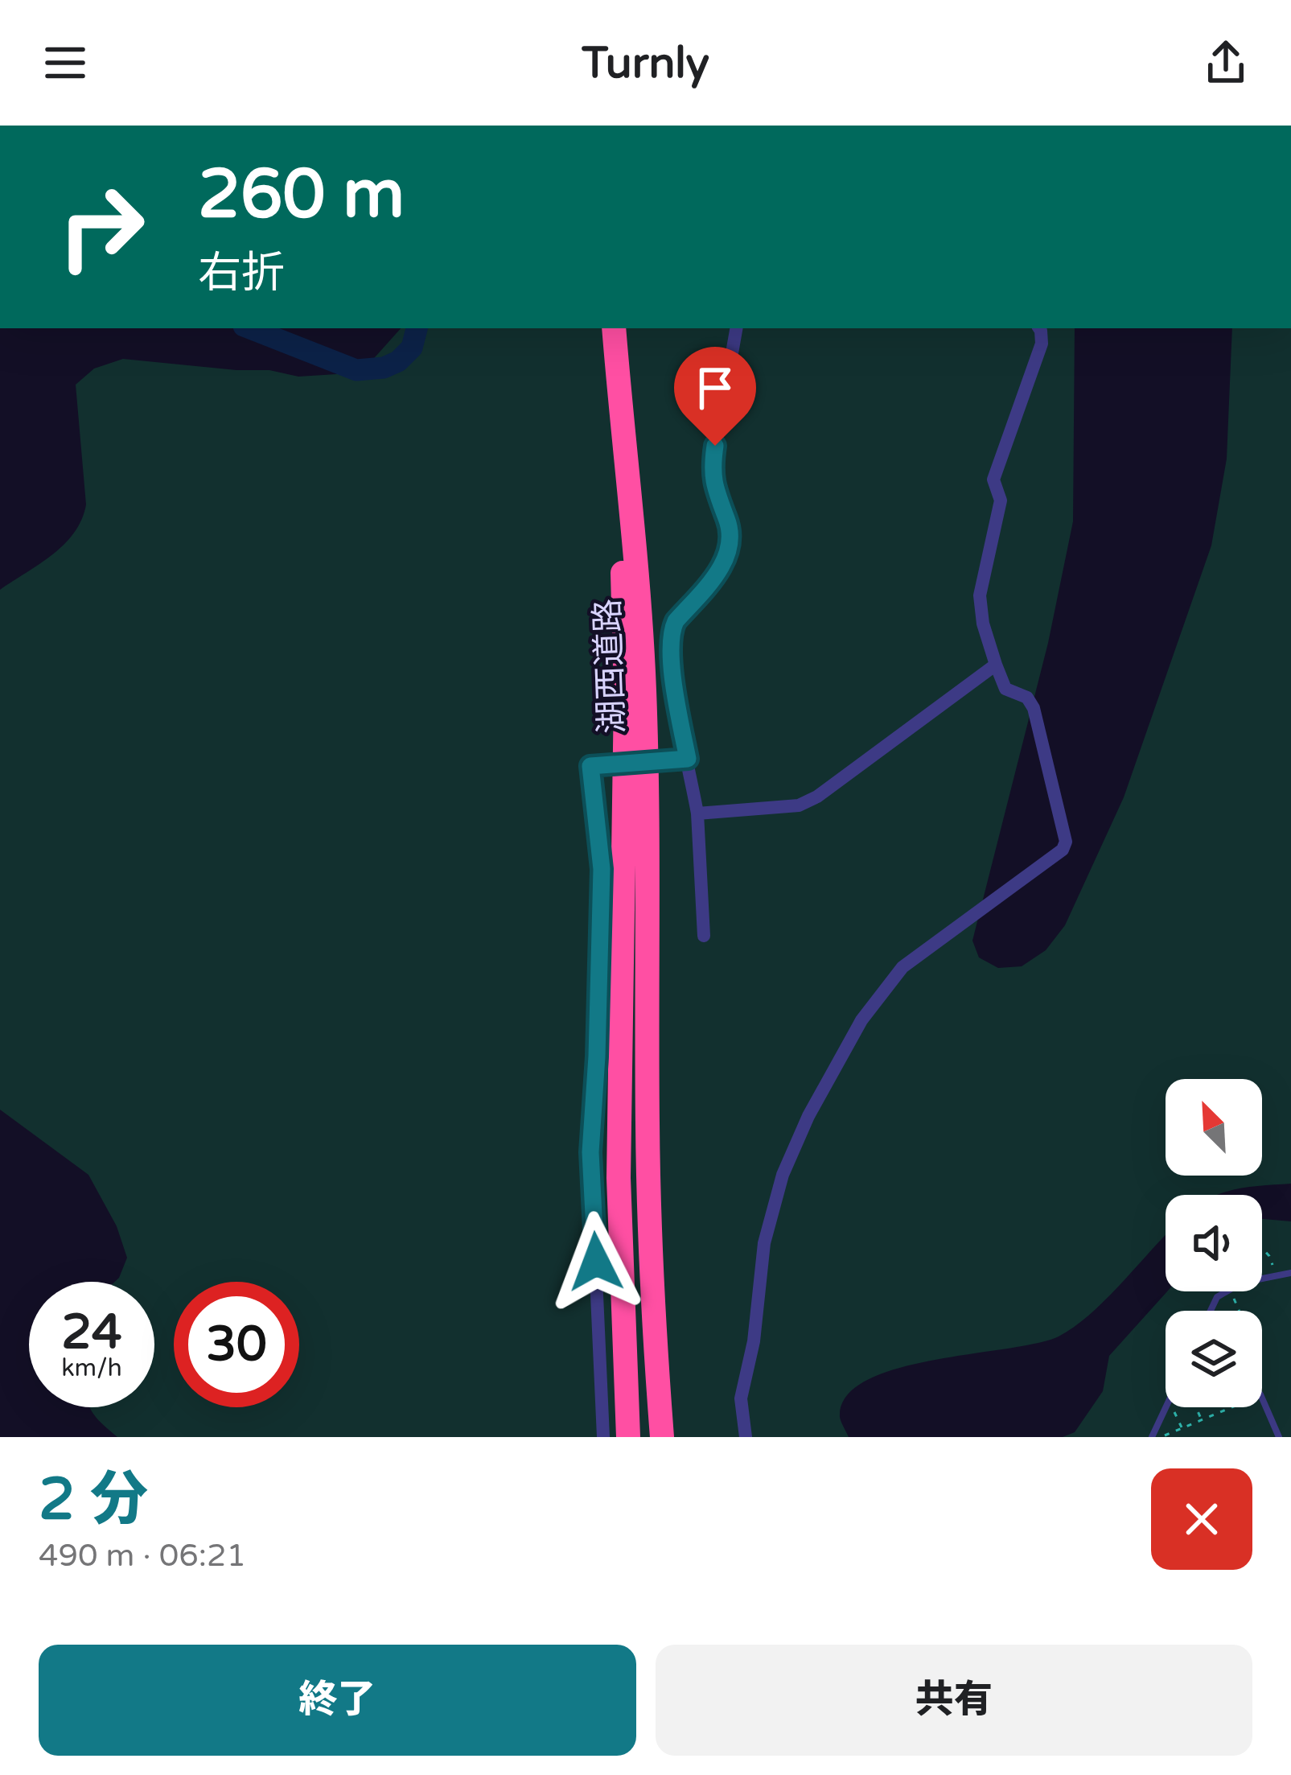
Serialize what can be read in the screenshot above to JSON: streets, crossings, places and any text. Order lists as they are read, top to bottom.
{
  "streets": {
    "highway": ["湖西道路"]
  },
  "north": "top left",
  "page": {
    "header": "Turnly",
    "turn": ["260 m", "右折"],
    "speed": "24 km/h",
    "limit": "30",
    "heading": ["2 分", "490 m · 06:21"],
    "buttons": ["終了", "共有"]
  }
}
